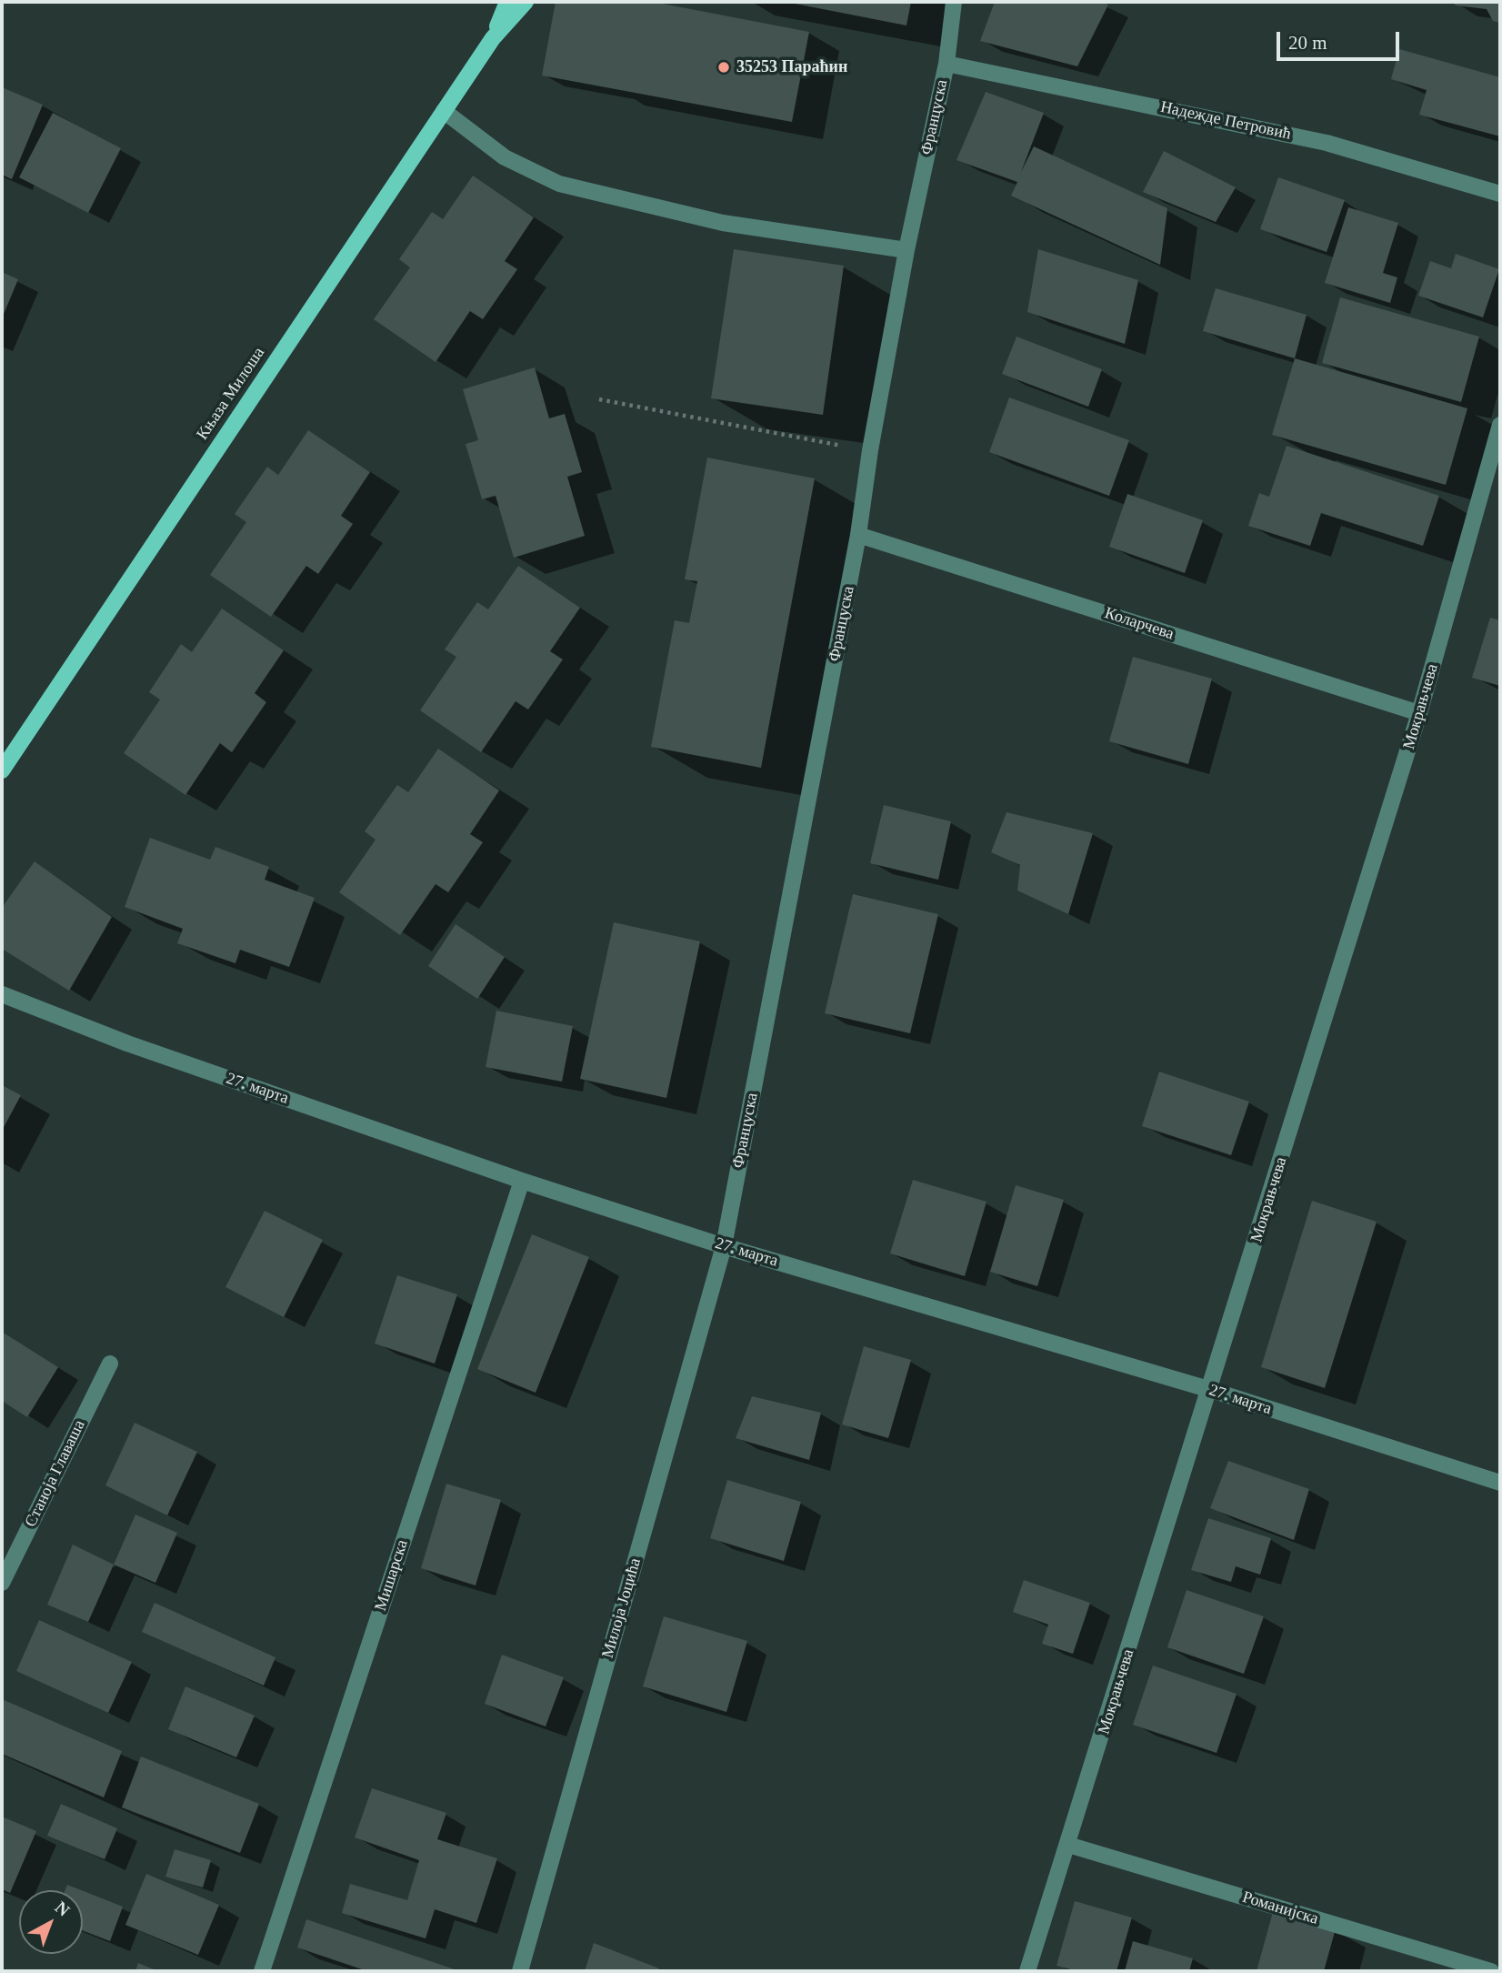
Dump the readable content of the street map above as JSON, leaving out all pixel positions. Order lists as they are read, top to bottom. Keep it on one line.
{"streets":{"main road":["Књаза Милоша"],"street":["Француска","Надежде Петровић","Коларчева","Мокрањчева","27. марта","Станоја Главаша","Мишарска","Милоја Јоцића","Романијска"]},"crossings":[["Француска","Надежде Петровић"],["Француска","Коларчева"],["Француска","27. марта"],["Француска","Милоја Јоцића"],["Коларчева","Мокрањчева"],["Мокрањчева","27. марта"],["Мокрањчева","Романијска"],["27. марта","Мишарска"],["27. марта","Милоја Јоцића"]],"places":["35253 Параћин"],"scale_bar":"20 m","north":"top right"}
